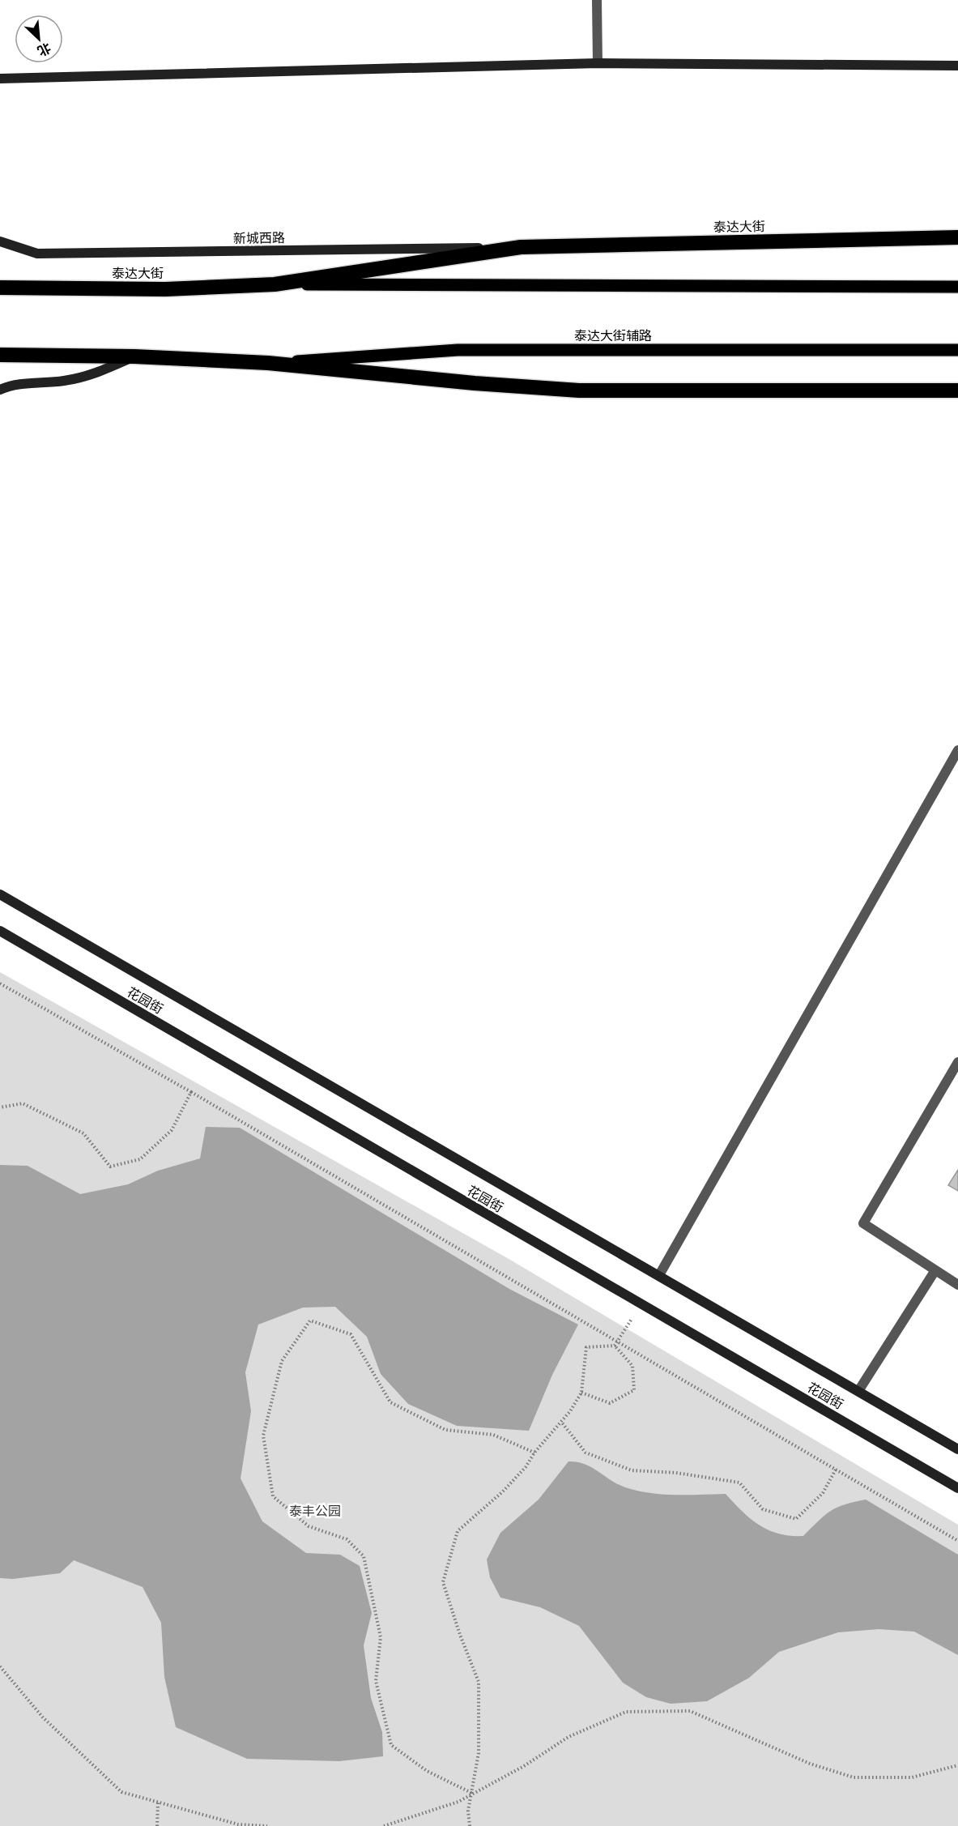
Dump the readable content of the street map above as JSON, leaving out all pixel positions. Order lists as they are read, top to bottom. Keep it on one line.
{"streets":{"highway":["泰达大街"],"main road":["泰达大街辅路"],"street":["新城西路","花园街"]},"crossings":[["泰达大街","新城西路"]],"parks":["泰丰公园"],"north":"bottom right"}
